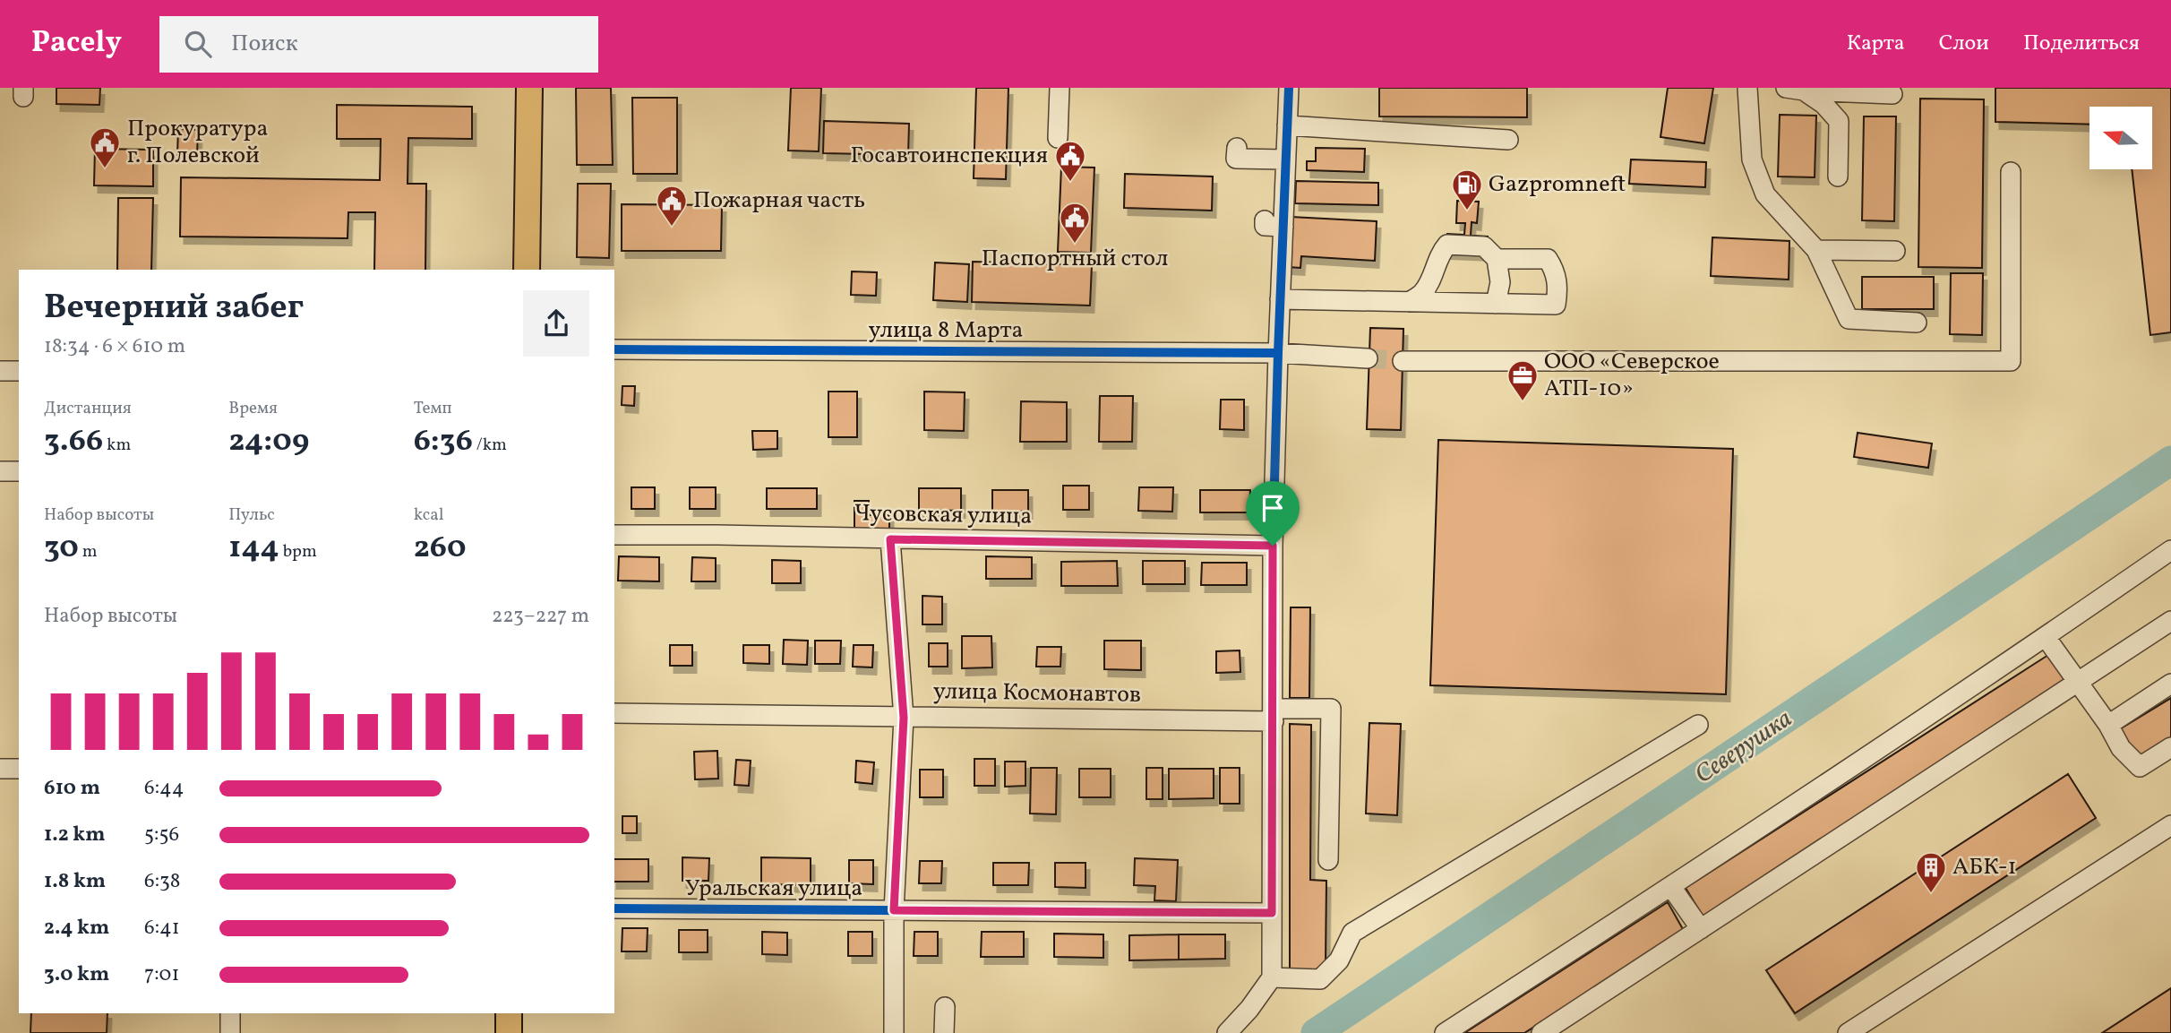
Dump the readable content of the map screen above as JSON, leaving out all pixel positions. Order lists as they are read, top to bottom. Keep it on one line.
{"streets":{"street":["улица 8 Марта","Чусовская улица","улица Космонавтов","Уральская улица"]},"water":["Северушка"],"places":{"public building":["Прокуратура г. Полевской","Госавтоинспекция","Пожарная часть","Паспортный стол"],"fuel station":["Gazpromneft"],"office":["ООО «Северское АТП-10»"],"building":["АБК-1"]},"north":"left","page":{"header":"Pacely","search":"Поиск","nav":["Карта","Слои","Поделиться"],"heading":["Вечерний забег","18:34 · 6 × 610 m"],"stats":[["Дистанция","3.66 km"],["Время","24:09"],["Темп","6:36 /km"],["Набор высоты","30 m"],["Пульс","144 bpm"],["kcal","260"]],"chart":["Набор высоты","223–227 m"],"list":[{"name":"610 m","note":"6:44"},{"name":"1.2 km","note":"5:56"},{"name":"1.8 km","note":"6:38"},{"name":"2.4 km","note":"6:41"},{"name":"3.0 km","note":"7:01"}]}}
